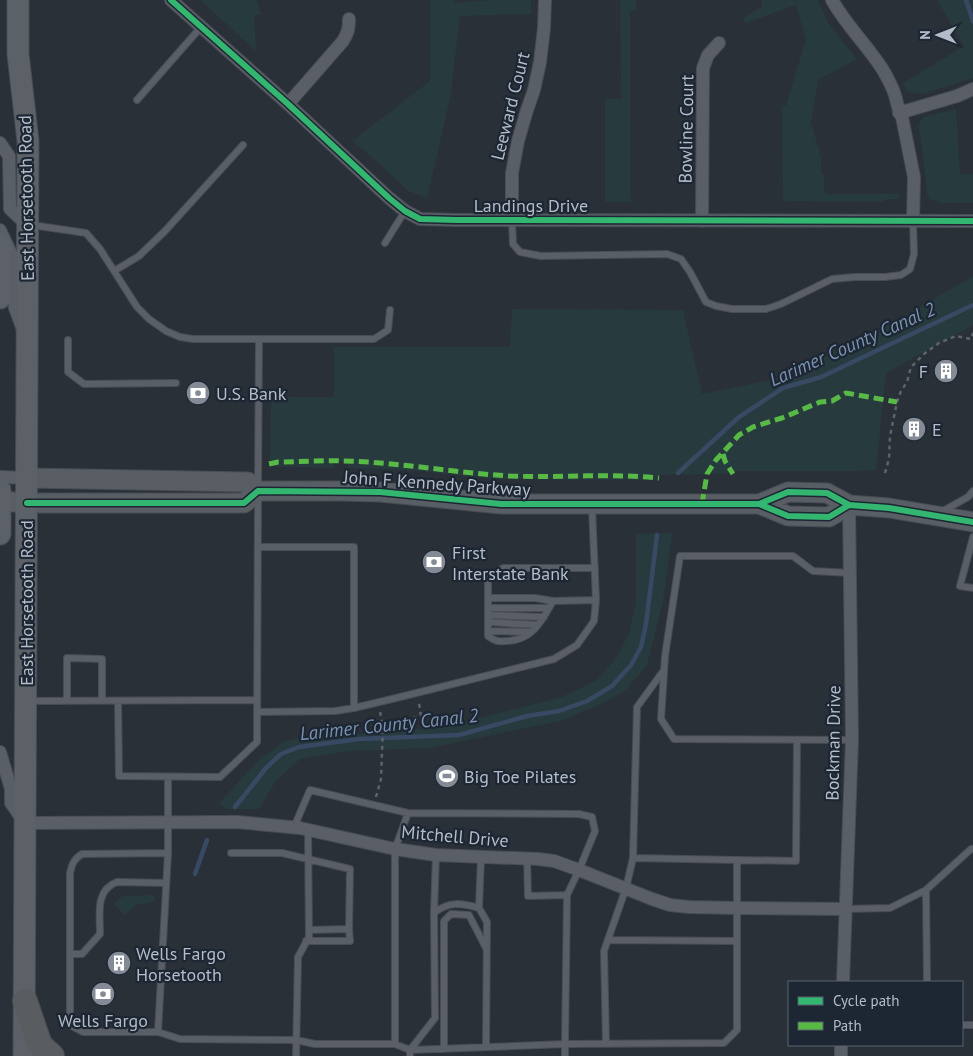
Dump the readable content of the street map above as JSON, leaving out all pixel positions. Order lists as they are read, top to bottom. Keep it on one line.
{"streets":{"main road":["East Horsetooth Road"],"street":["Leeward Court","Bowline Court","Landings Drive","John F Kennedy Parkway","Bockman Drive","Mitchell Drive"]},"crossings":[["Leeward Court","Landings Drive"],["Bowline Court","Landings Drive"],["East Horsetooth Road","John F Kennedy Parkway"],["East Horsetooth Road","Mitchell Drive"],["John F Kennedy Parkway","Bockman Drive"],["Bockman Drive","Mitchell Drive"]],"water":["Larimer County Canal 2"],"places":{"building":["F","E","Wells Fargo Horsetooth"],"bank":["U.S. Bank","First Interstate Bank","Wells Fargo"],"sports":["Big Toe Pilates"]},"legend":["Cycle path","Path"],"north":"left"}
